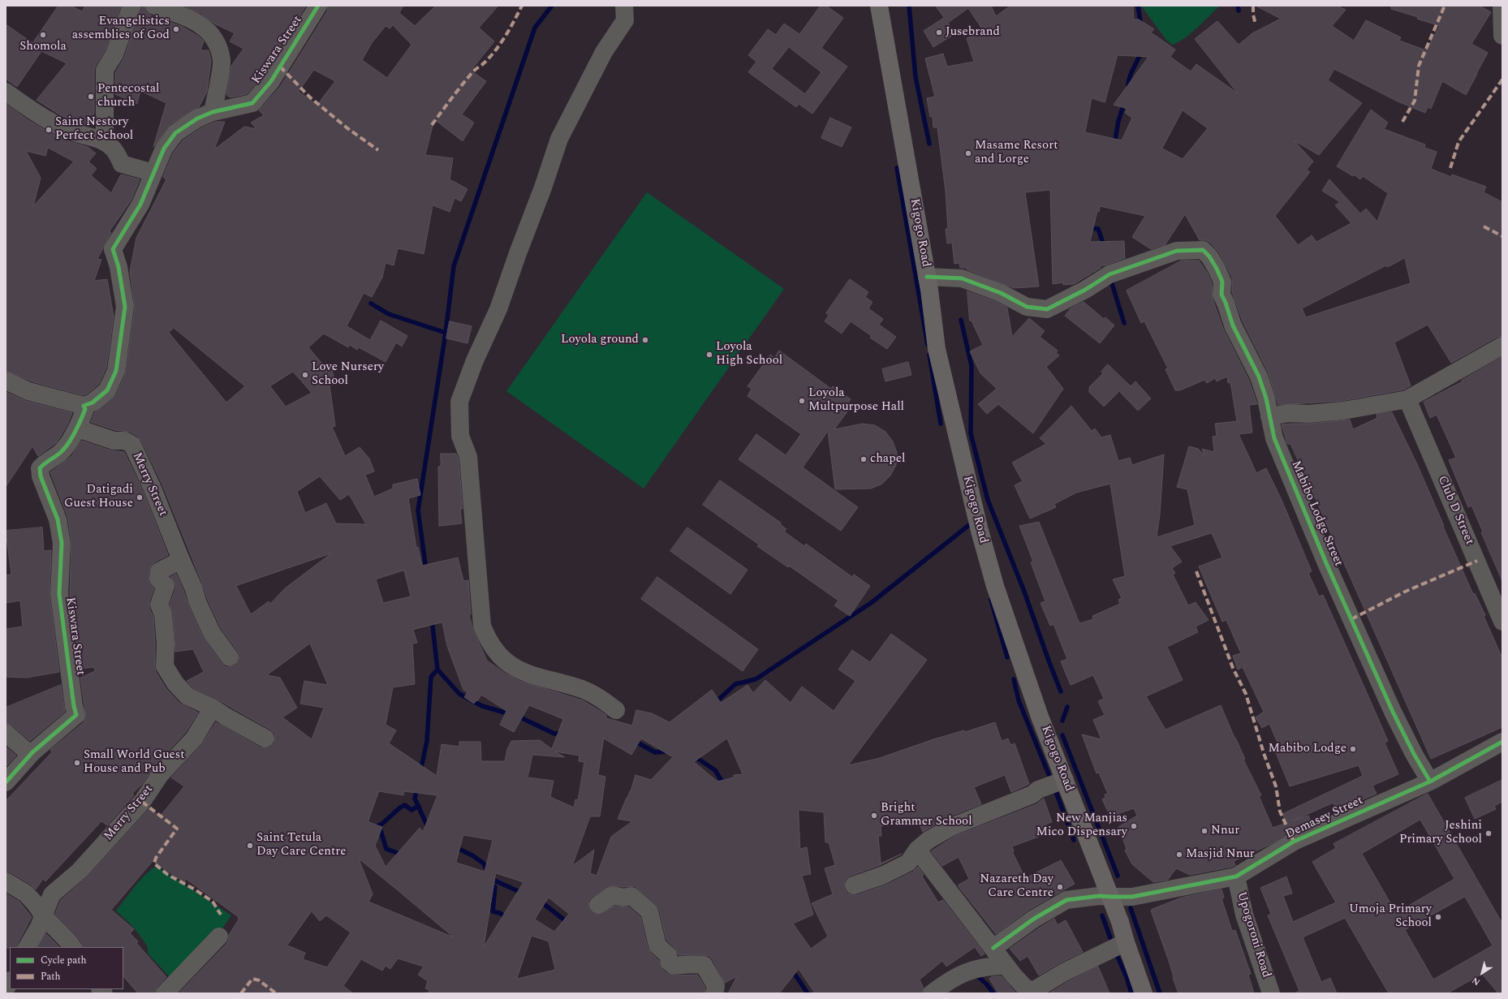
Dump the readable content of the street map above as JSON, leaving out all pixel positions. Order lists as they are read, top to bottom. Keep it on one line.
{"streets":{"main road":["Kigogo Road"],"street":["Kiswara Street","Merry Street","Club D Street","Mabibo Lodge Street","Demasey Street","Upogoroni Road"]},"crossings":[["Kiswara Street","Merry Street"],["Kigogo Road","Mabibo Lodge Street"],["Kigogo Road","Demasey Street"],["Mabibo Lodge Street","Demasey Street"],["Demasey Street","Upogoroni Road"]],"places":["Evangelistics assemblies of God","Jusebrand","Shomola","Pentecostal church","Saint Nestory Perfect School","Masame Resort and Lorge","Loyola ground","Loyola High School","Love Nursery School","Loyola Multpurpose Hall","chapel","Datigadi Guest House","Mabibo Lodge","Small World Guest House and Pub","Bright Grammer School","New Manjias Mico Dispensary","Nnur","Jeshini Primary School","Saint Tetula Day Care Centre","Masjid Nnur","Nazareth Day Care Centre","Umoja Primary School"],"legend":["Cycle path","Path"],"north":"bottom left"}
